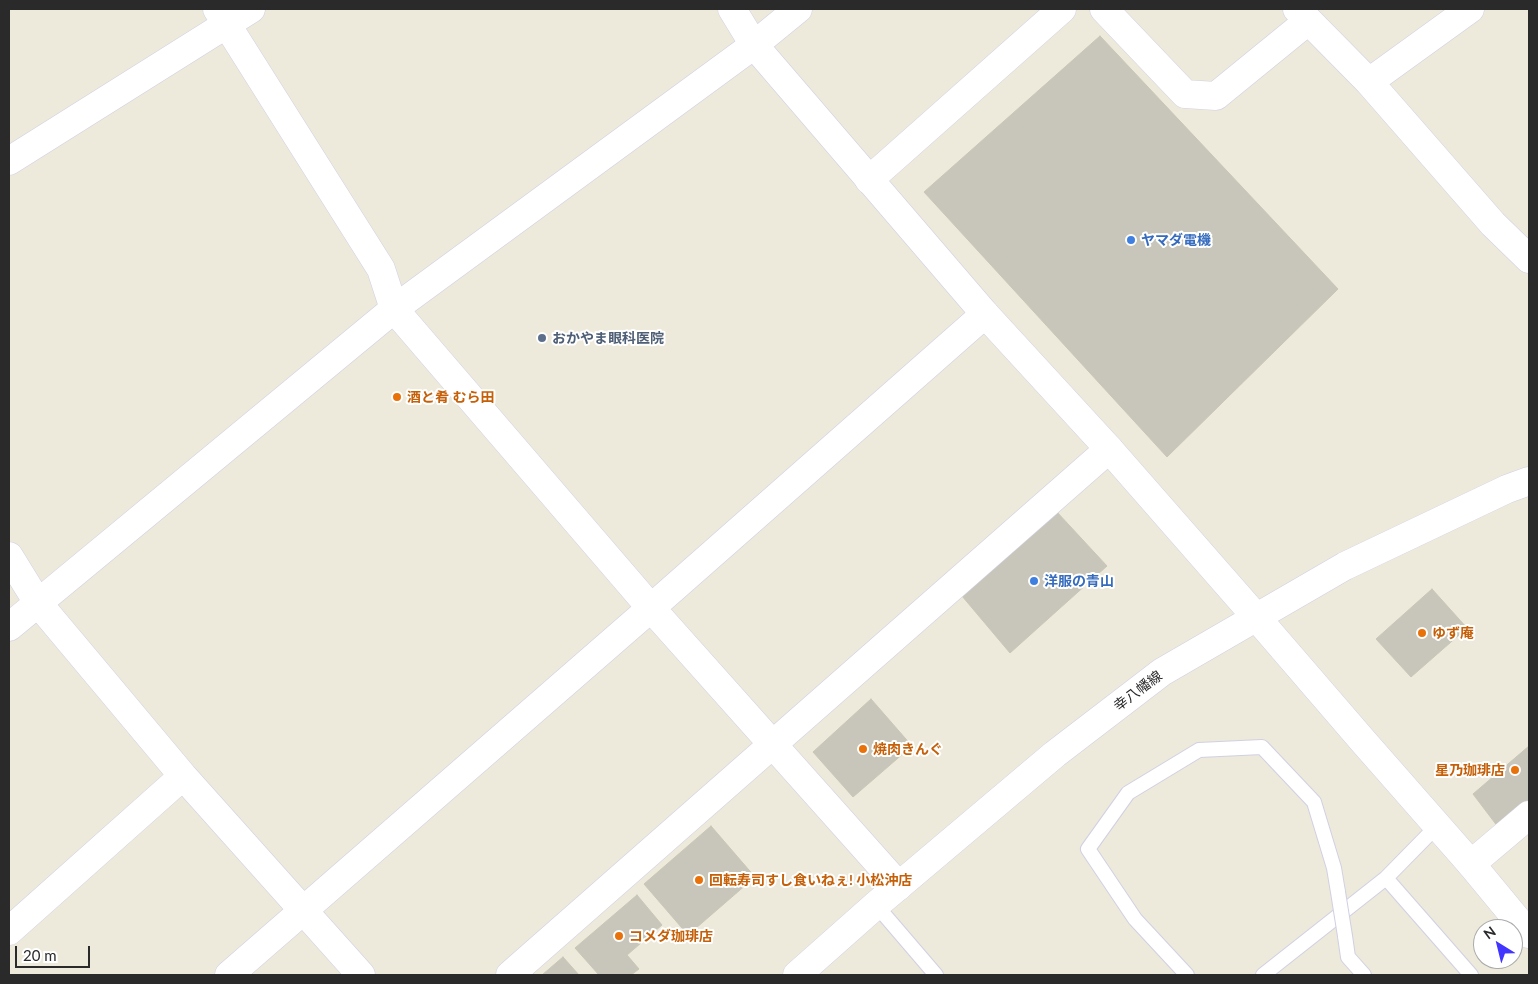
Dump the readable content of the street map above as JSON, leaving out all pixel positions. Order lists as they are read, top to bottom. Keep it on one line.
{"streets":{"street":["幸八幡線"]},"places":["ヤマダ電機","おかやま眼科医院","酒と肴 むら田","洋服の青山","ゆず庵","焼肉きんぐ","星乃珈琲店","回転寿司すし食いねぇ! 小松沖店","コメダ珈琲店"],"scale_bar":"20 m","north":"top left"}
